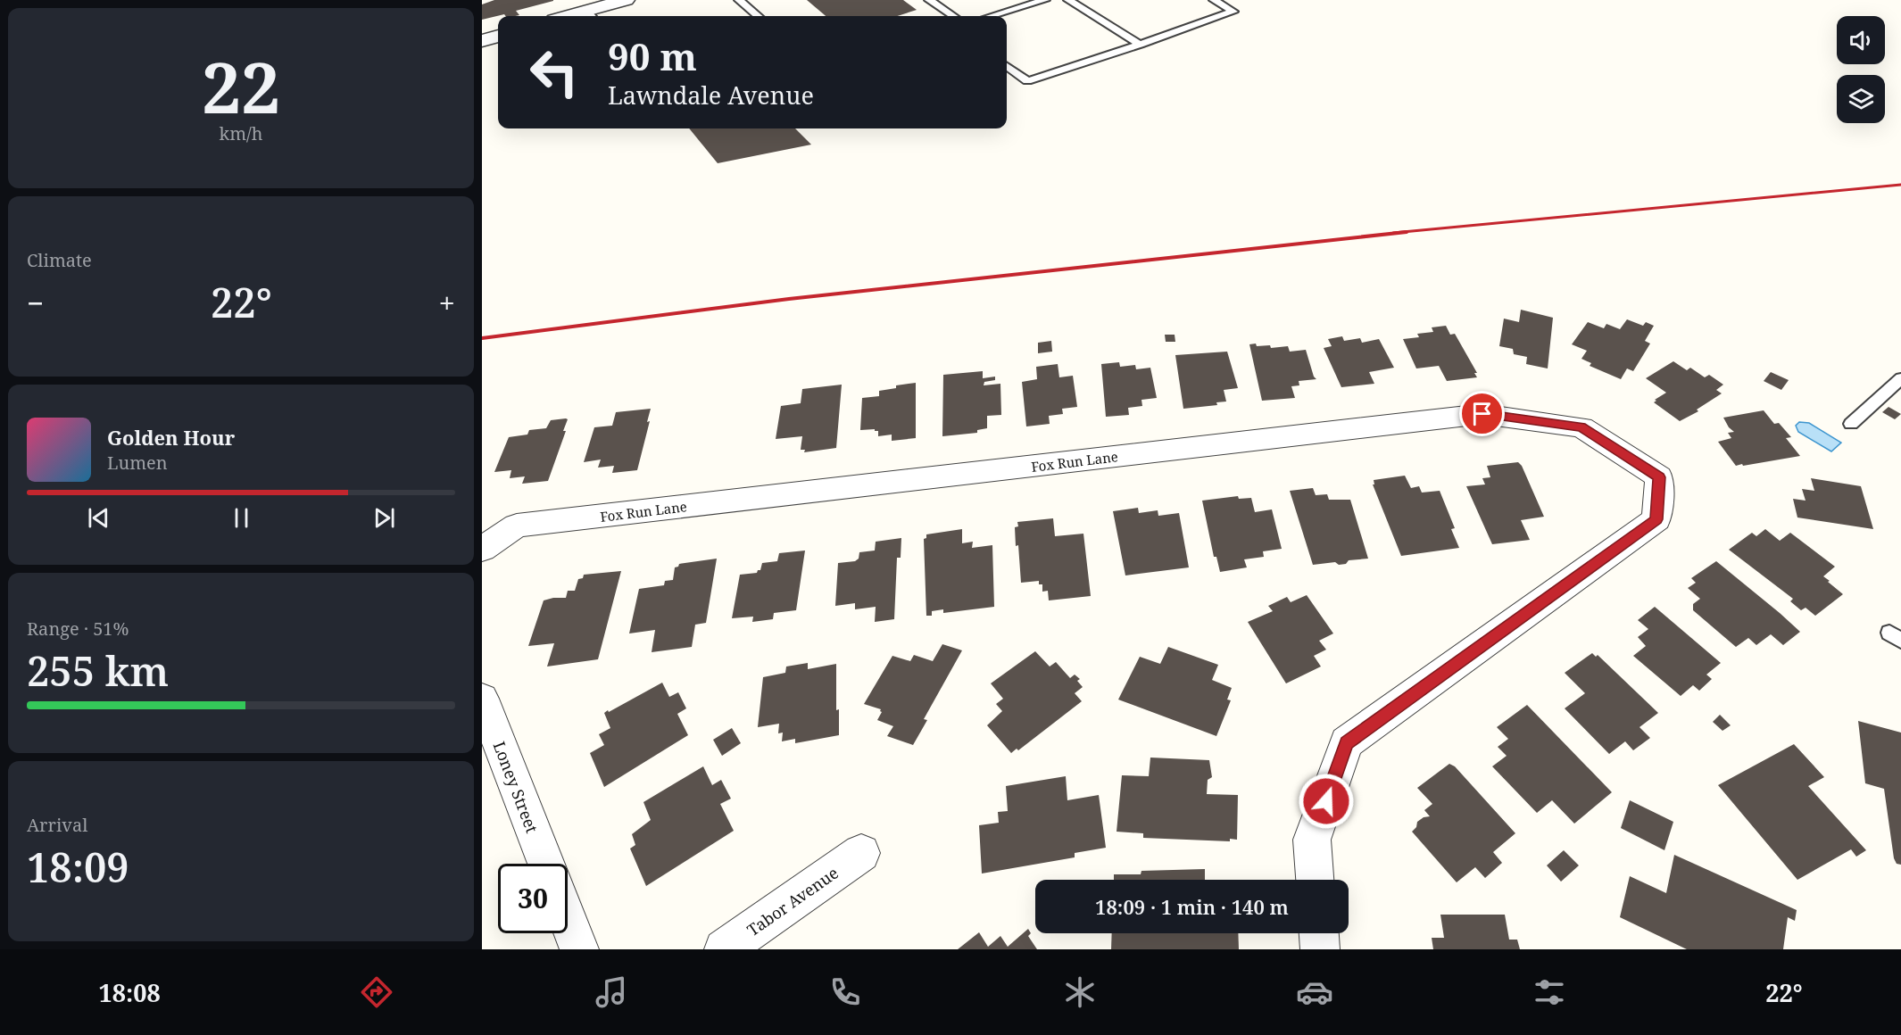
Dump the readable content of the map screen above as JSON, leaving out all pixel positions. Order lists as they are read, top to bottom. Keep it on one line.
{"streets":{"street":["Fox Run Lane","Loney Street","Tabor Avenue"]},"page":{"tile":[["22","km/h"],"Climate",["Range · 51%","255 km"],["Arrival","18:09"]],"turn":["90 m","Lawndale Avenue"],"heat":["−","22°","+"],"song":["Golden Hour","Lumen"],"limit":"30","trip":"18:09 · 1 min · 140 m","tabs":["18:08","22°"]}}
